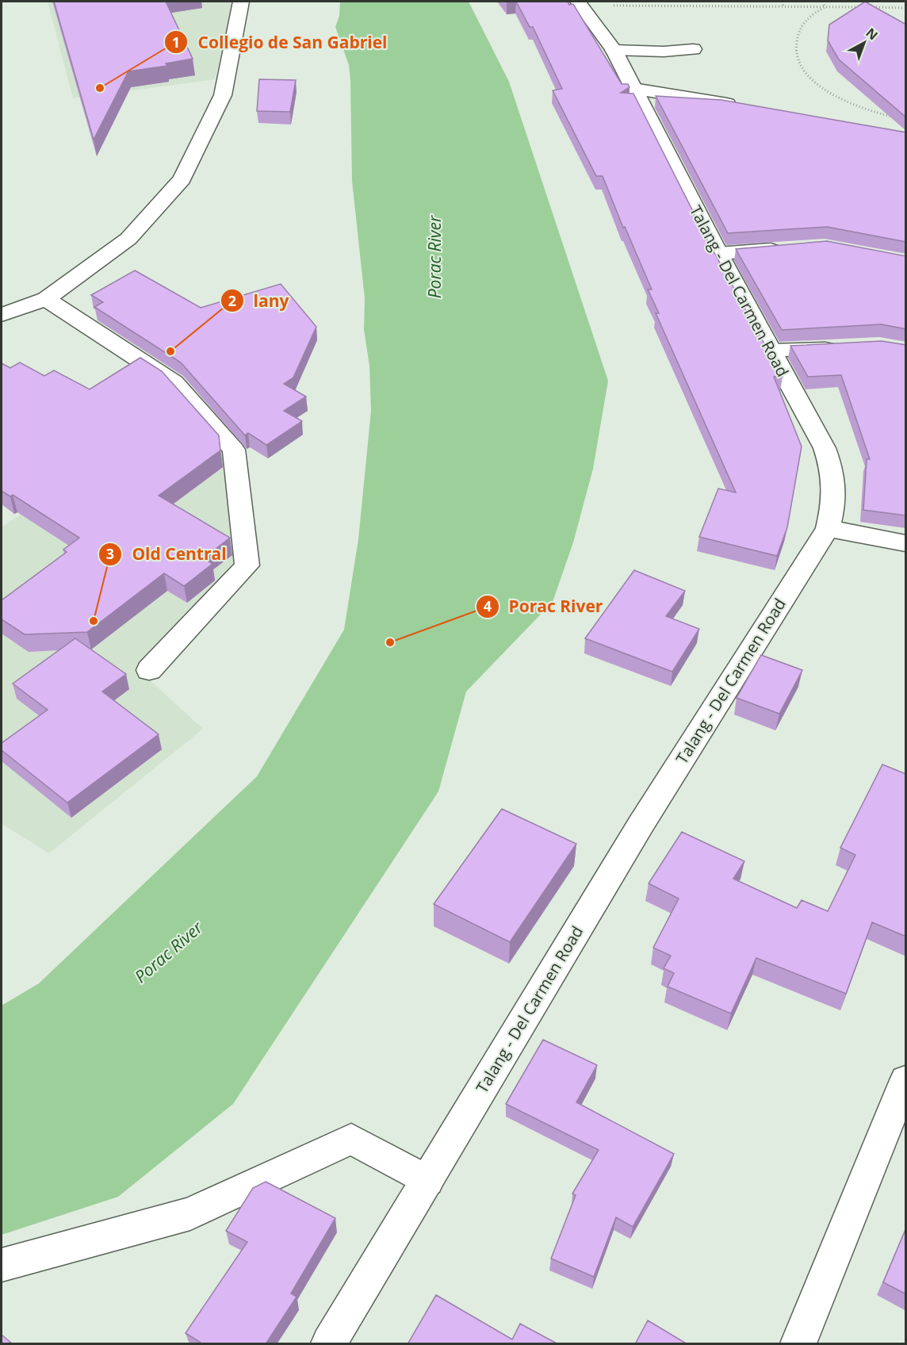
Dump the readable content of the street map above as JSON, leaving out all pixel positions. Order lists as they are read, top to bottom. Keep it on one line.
{"streets":{"street":["Talang - Del Carmen Road"]},"water":["Porac River"],"places":["Collegio de San Gabriel","lany","Old Central","Porac River"],"north":"top right"}
